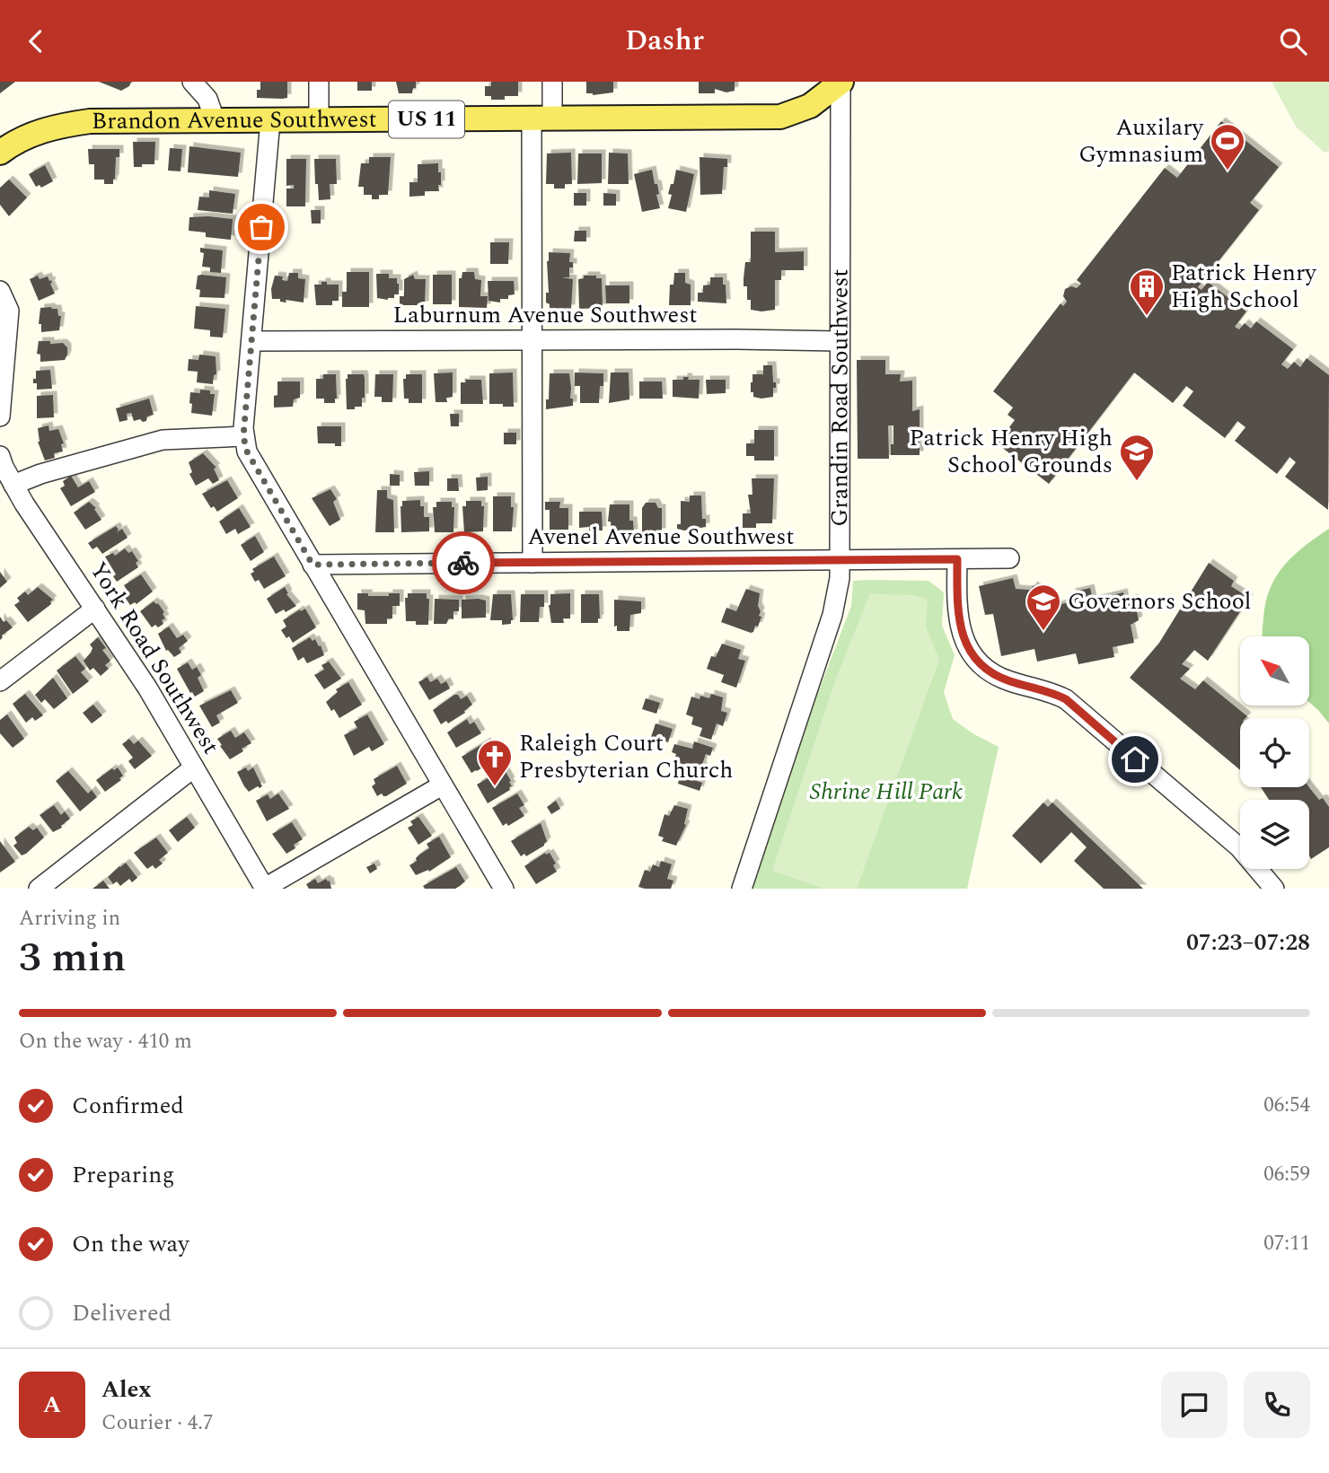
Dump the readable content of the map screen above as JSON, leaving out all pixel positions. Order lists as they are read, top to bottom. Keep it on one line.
{"streets":{"main road":["US 11","Brandon Avenue Southwest"],"street":["Laburnum Avenue Southwest","Grandin Road Southwest","Avenel Avenue Southwest","York Road Southwest"]},"crossings":[["Brandon Avenue Southwest","Grandin Road Southwest"],["Laburnum Avenue Southwest","Grandin Road Southwest"],["Grandin Road Southwest","Avenel Avenue Southwest"]],"parks":["Shrine Hill Park"],"places":{"sports":["Auxilary Gymnasium"],"building":["Patrick Henry High School"],"school or university":["Patrick Henry High School Grounds","Governors School"],"church":["Raleigh Court Presbyterian Church"]},"north":"top left","page":{"header":"Dashr","heading":["3 min","Arriving in","07:23–07:28"],"panel":["Alex","Courier · 4.7"],"bar":"On the way · 410 m","list":[["Confirmed","06:54"],["Preparing","06:59"],["On the way","07:11"],"Delivered"],"round":"A"}}
